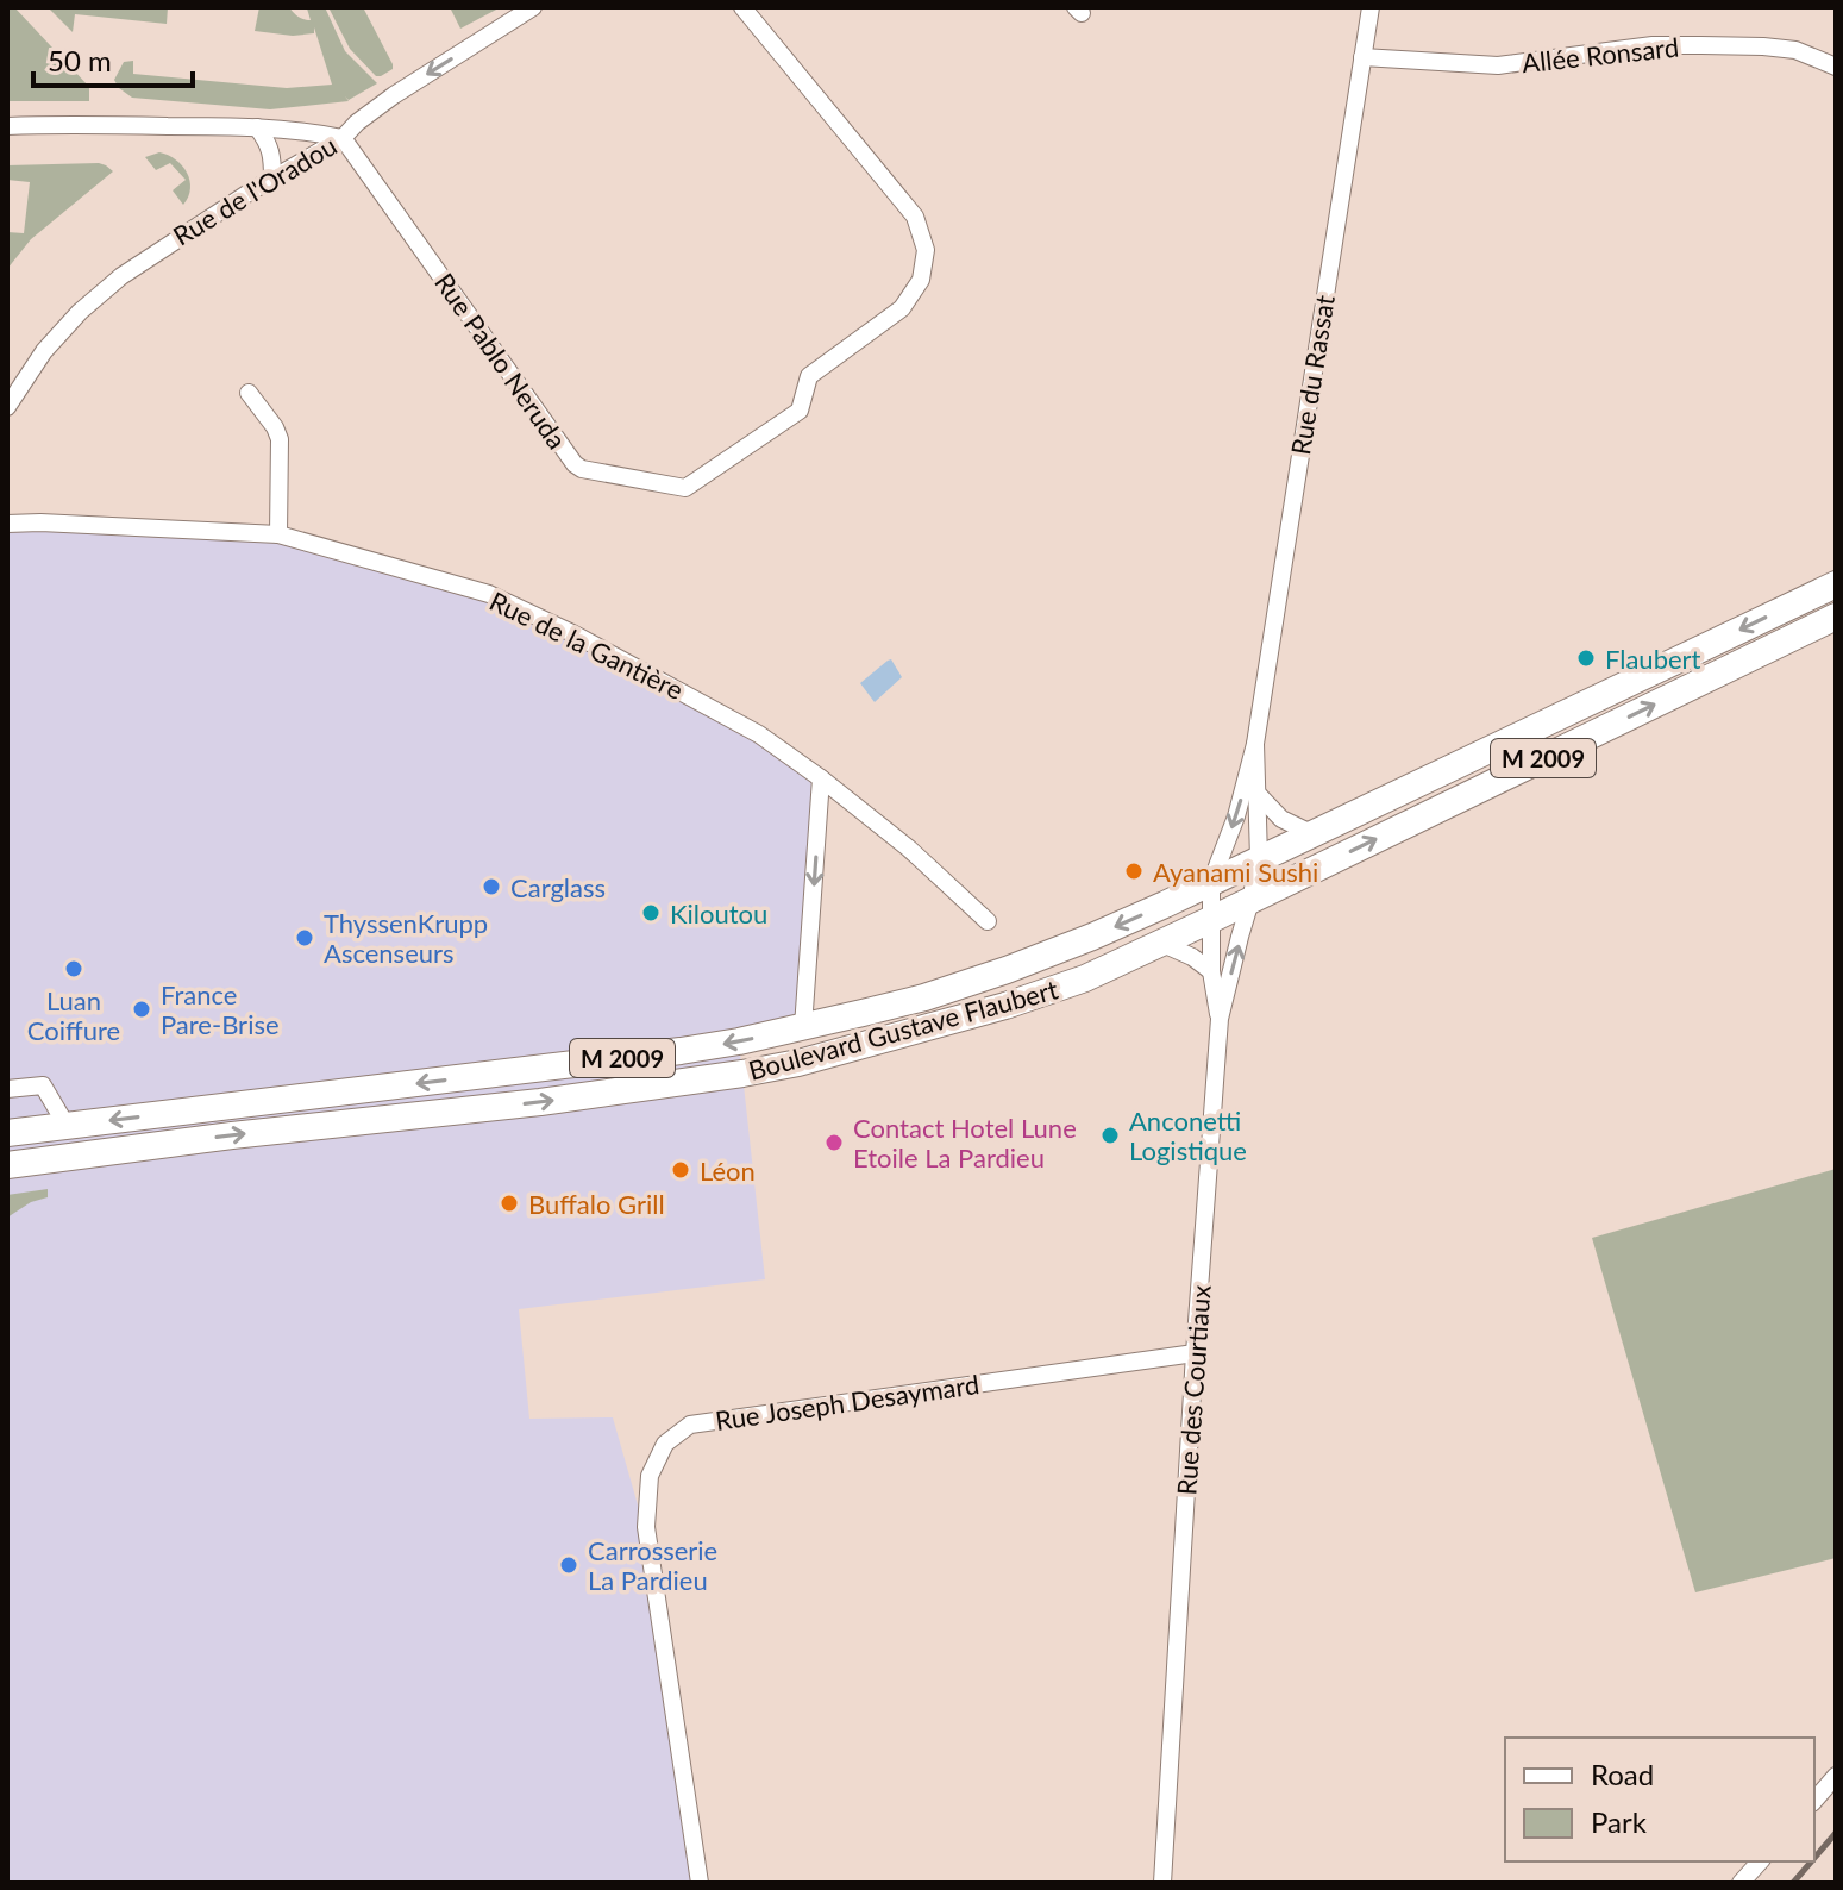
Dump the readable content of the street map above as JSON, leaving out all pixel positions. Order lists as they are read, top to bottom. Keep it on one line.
{"streets":{"main road":["M 2009","Boulevard Gustave Flaubert"],"street":["Allée Ronsard","Rue de l'Oradou","Rue Pablo Neruda","Rue du Rassat","Rue de la Gantière","Rue des Courtiaux","Rue Joseph Desaymard"]},"crossings":[["Allée Ronsard","Rue du Rassat"],["Rue de l'Oradou","Rue Pablo Neruda"],["Rue du Rassat","Boulevard Gustave Flaubert"],["Rue du Rassat","Rue des Courtiaux"],["Boulevard Gustave Flaubert","Rue des Courtiaux"],["Rue des Courtiaux","Rue Joseph Desaymard"]],"places":["Flaubert","Ayanami Sushi","Carglass","Kiloutou","ThyssenKrupp Ascenseurs","Luan Coiffure","France Pare-Brise","Anconetti Logistique","Contact Hotel Lune Etoile La Pardieu","Léon","Buffalo Grill","Carrosserie La Pardieu"],"legend":["Road","Park"],"scale_bar":"50 m"}
